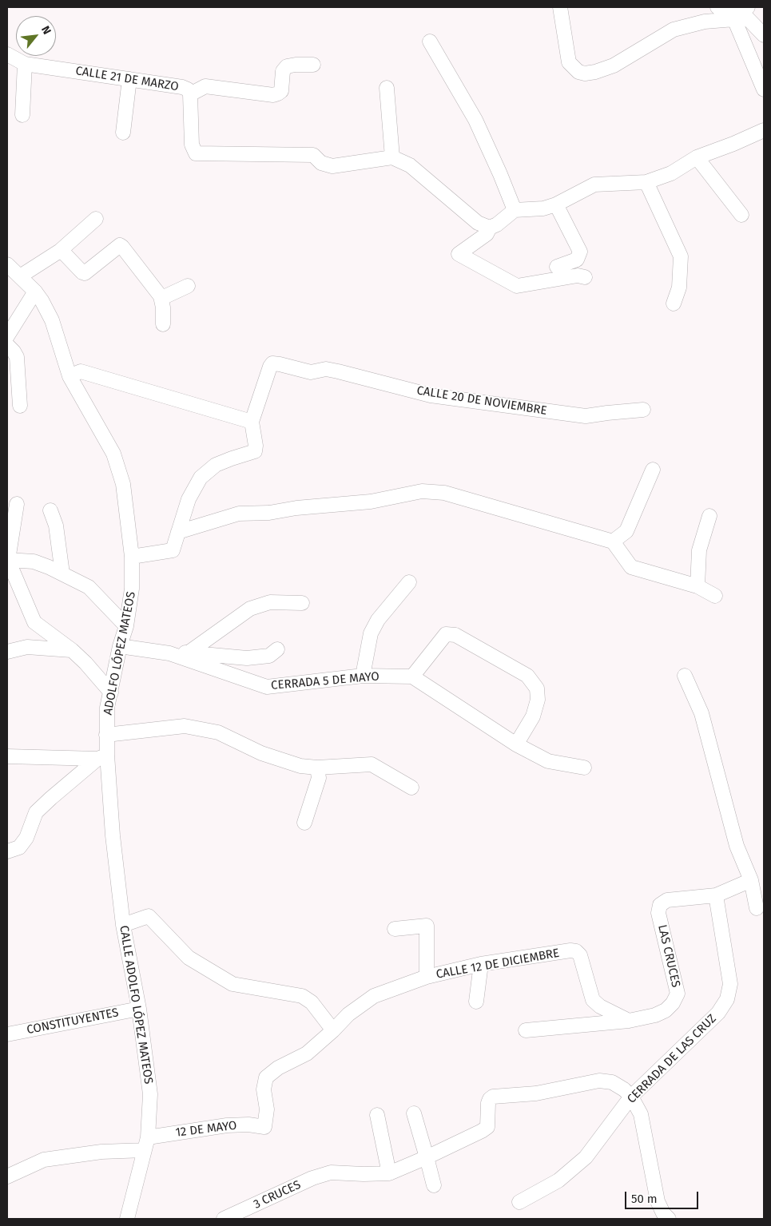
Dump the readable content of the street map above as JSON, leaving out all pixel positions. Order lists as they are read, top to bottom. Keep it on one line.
{"streets":{"street":["CALLE 21 DE MARZO","CALLE 20 DE NOVIEMBRE","ADOLFO LÓPEZ MATEOS","CERRADA 5 DE MAYO","LAS CRUCES","CALLE 12 DE DICIEMBRE","CALLE ADOLFO LÓPEZ MATEOS","CONSTITUYENTES","CERRADA DE LAS CRUZ","12 DE MAYO","3 CRUCES"]},"crossings":[["CALLE 20 DE NOVIEMBRE","ADOLFO LÓPEZ MATEOS"],["ADOLFO LÓPEZ MATEOS","CERRADA 5 DE MAYO"],["ADOLFO LÓPEZ MATEOS","CALLE ADOLFO LÓPEZ MATEOS"],["LAS CRUCES","CALLE 12 DE DICIEMBRE"],["LAS CRUCES","CERRADA DE LAS CRUZ"],["CALLE 12 DE DICIEMBRE","12 DE MAYO"],["CALLE ADOLFO LÓPEZ MATEOS","CONSTITUYENTES"],["CALLE ADOLFO LÓPEZ MATEOS","12 DE MAYO"]],"scale_bar":"50 m","north":"top right"}
